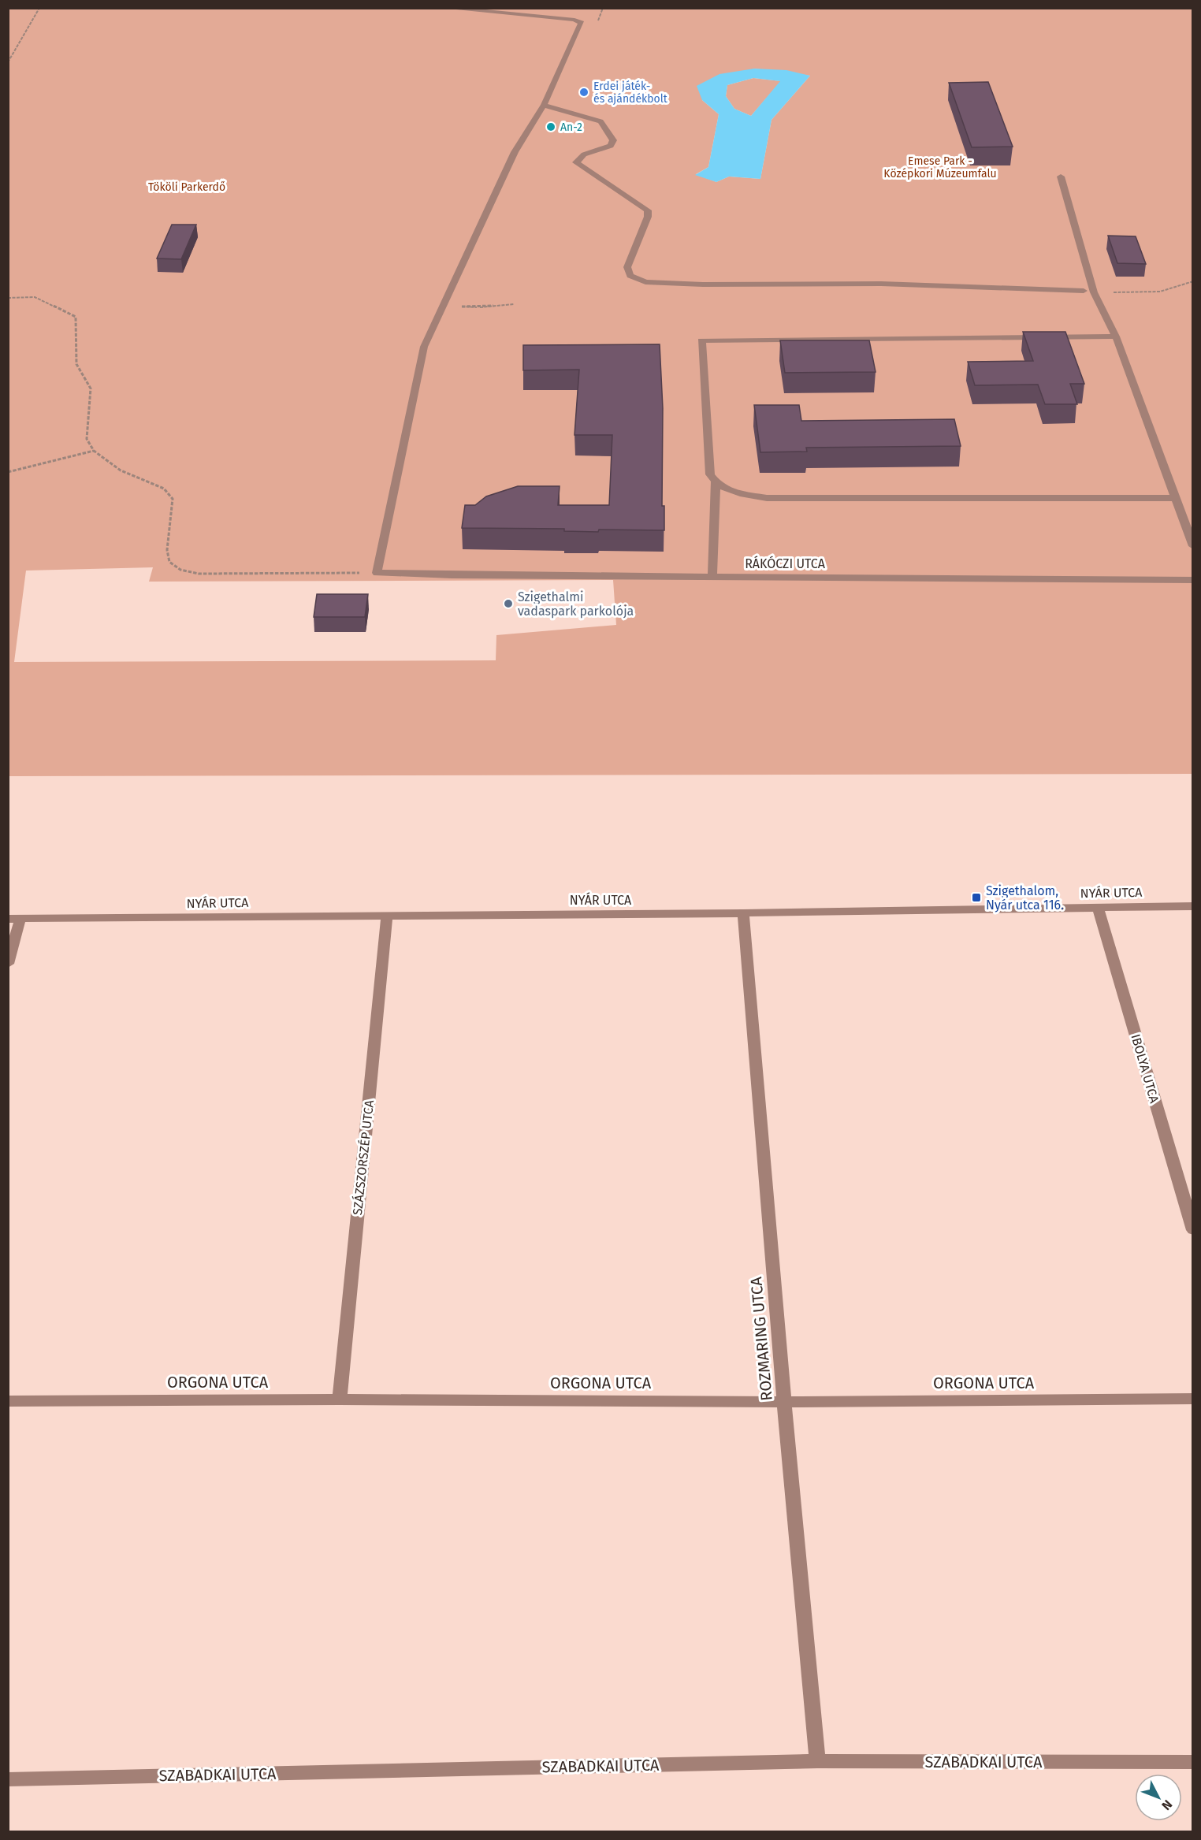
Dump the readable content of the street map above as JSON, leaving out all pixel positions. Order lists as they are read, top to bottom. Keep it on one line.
{"streets":{"street":["RÁKÓCZI UTCA","NYÁR UTCA","IBOLYA UTCA","SZÁZSZORSZÉP UTCA","ROZMARING UTCA","ORGONA UTCA","SZABADKAI UTCA"]},"crossings":[["NYÁR UTCA","IBOLYA UTCA"],["NYÁR UTCA","SZÁZSZORSZÉP UTCA"],["NYÁR UTCA","ROZMARING UTCA"],["SZÁZSZORSZÉP UTCA","ORGONA UTCA"],["ROZMARING UTCA","ORGONA UTCA"],["ROZMARING UTCA","SZABADKAI UTCA"]],"parks":["Emese Park - Középkori Múzeumfalu","Tököli Parkerdő"],"places":{"other":["Erdei játék- és ajándékbolt","An-2","Szigethalmi vadaspark parkolója"],"transit":["Szigethalom, Nyár utca 116."]},"north":"bottom right"}
